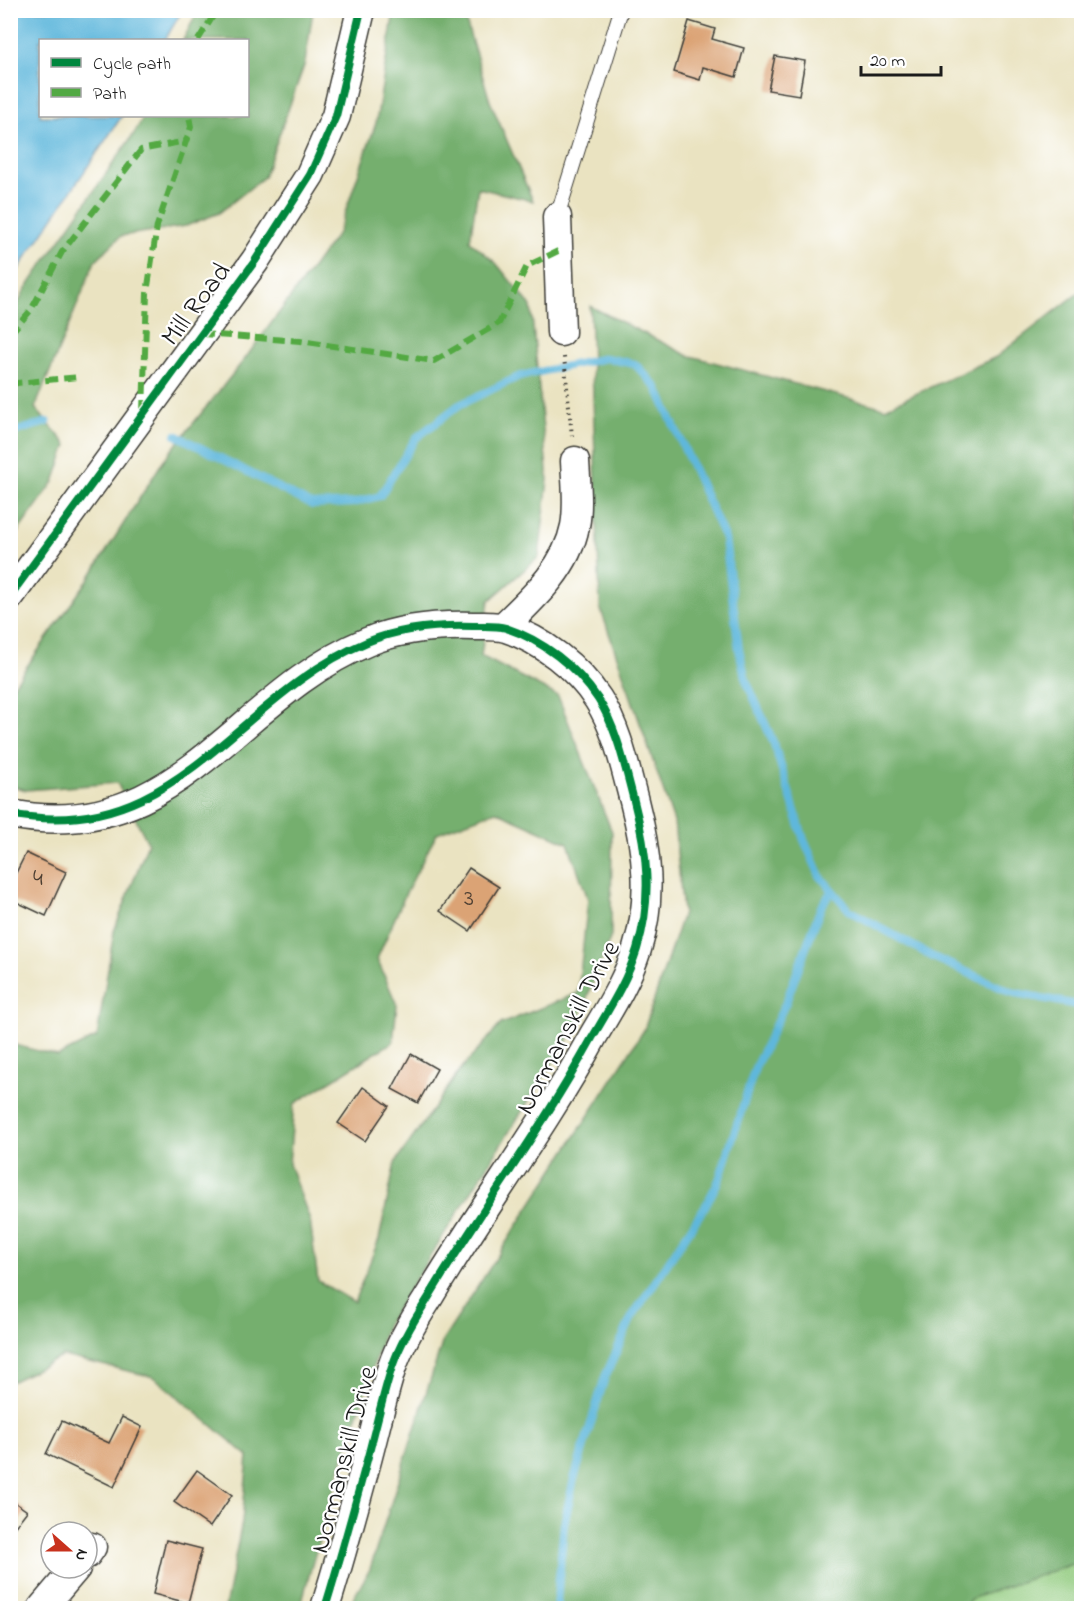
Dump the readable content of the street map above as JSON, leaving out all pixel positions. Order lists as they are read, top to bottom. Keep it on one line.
{"streets":{"street":["Mill Road","Normanskill Drive"]},"house_numbers":["4","3"],"legend":["Cycle path","Path"],"scale_bar":"20 m","north":"right"}
